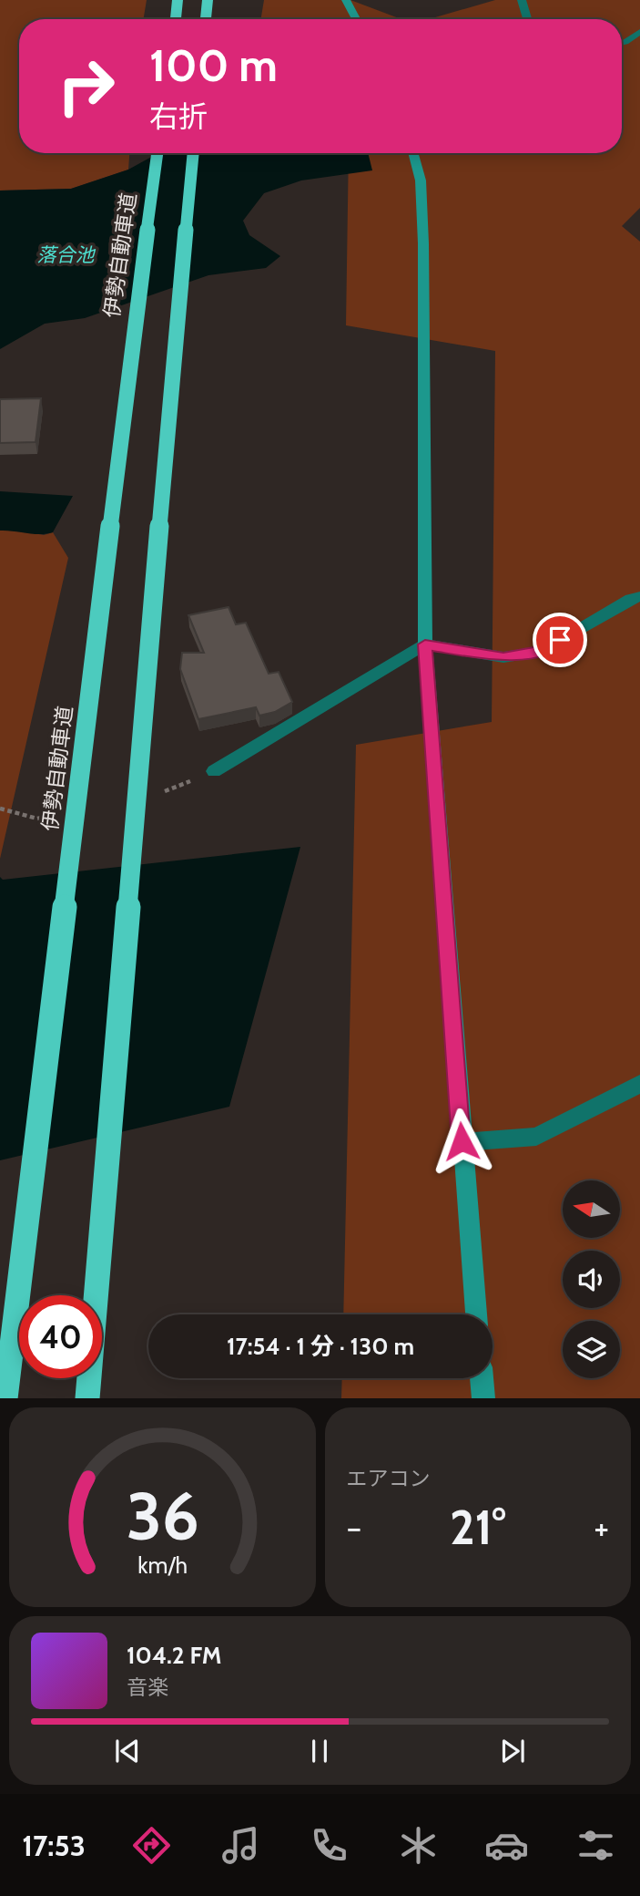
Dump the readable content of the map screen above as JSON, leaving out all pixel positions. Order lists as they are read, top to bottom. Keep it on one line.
{"streets":{"highway":["伊勢自動車道"]},"water":["落合池"],"north":"left","page":{"turn":["100 m","右折"],"limit":"40","trip":"17:54 · 1 分 · 130 m","tile":"エアコン","heat":["−","21°","+"],"song":["104.2 FM","音楽"],"tabs":"17:53","gauge":["36","km/h"]}}
